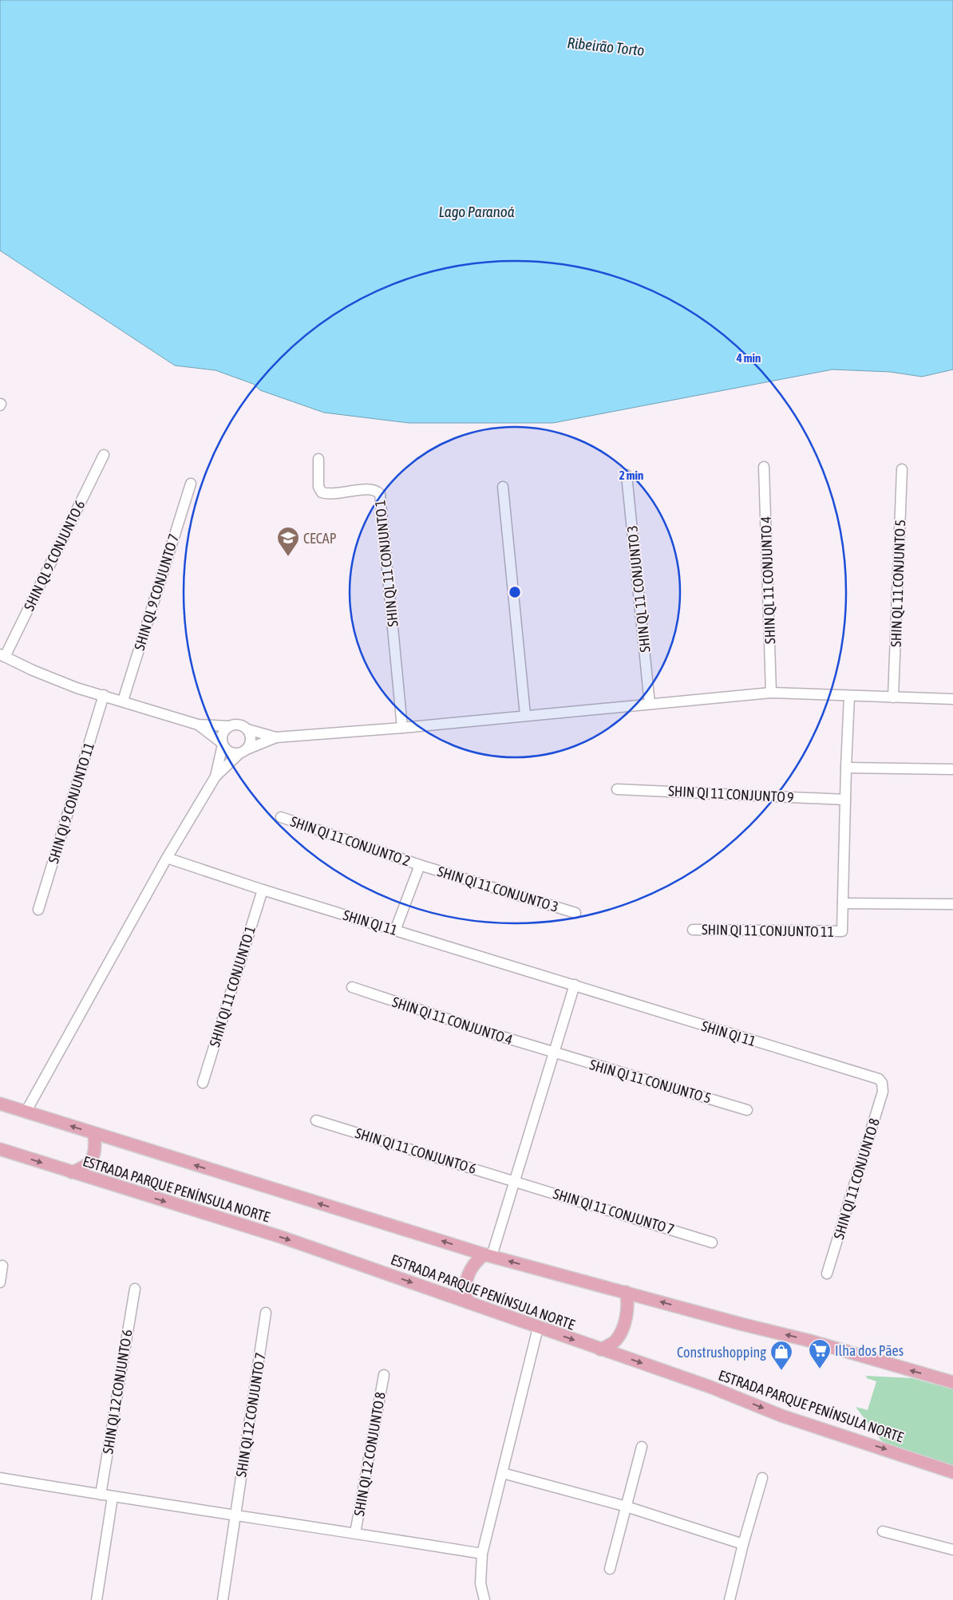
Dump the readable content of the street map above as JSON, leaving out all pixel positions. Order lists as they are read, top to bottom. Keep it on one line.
{"streets":{"main road":["ESTRADA PARQUE PENÍNSULA NORTE"],"street":["SHIN QL 9 CONJUNTO 6","SHIN QL 11 CONJUNTO 1","SHIN QL 11 CONJUNTO 4","SHIN QL 11 CONJUNTO 5","SHIN QL 11 CONJUNTO 3","SHIN QL 9 CONJUNTO 7","SHIN QI 11 CONJUNTO 9","SHIN QI 9 CONJUNTO 11","SHIN QI 11 CONJUNTO 2","SHIN QI 11 CONJUNTO 3","SHIN QI 11","SHIN QI 11 CONJUNTO 11","SHIN QI 11 CONJUNTO 1","SHIN QI 11 CONJUNTO 4","SHIN QI 11 CONJUNTO 5","SHIN QI 11 CONJUNTO 6","SHIN QI 11 CONJUNTO 8","SHIN QI 11 CONJUNTO 7","SHIN QI 12 CONJUNTO 6","SHIN QI 12 CONJUNTO 7","SHIN QI 12 CONJUNTO 8"]},"crossings":[["SHIN QI 11 CONJUNTO 2","SHIN QI 11 CONJUNTO 3"],["SHIN QI 11","SHIN QI 11 CONJUNTO 1"],["SHIN QI 11","SHIN QI 11 CONJUNTO 8"],["SHIN QI 11 CONJUNTO 4","SHIN QI 11 CONJUNTO 5"],["SHIN QI 11 CONJUNTO 6","SHIN QI 11 CONJUNTO 7"]],"water":["Ribeirão Torto","Lago Paranoá"],"places":{"school or university":["CECAP"],"supermarket":["Ilha dos Pães"],"shop":["Construshopping"]},"rings":["4 min","2 min"]}
